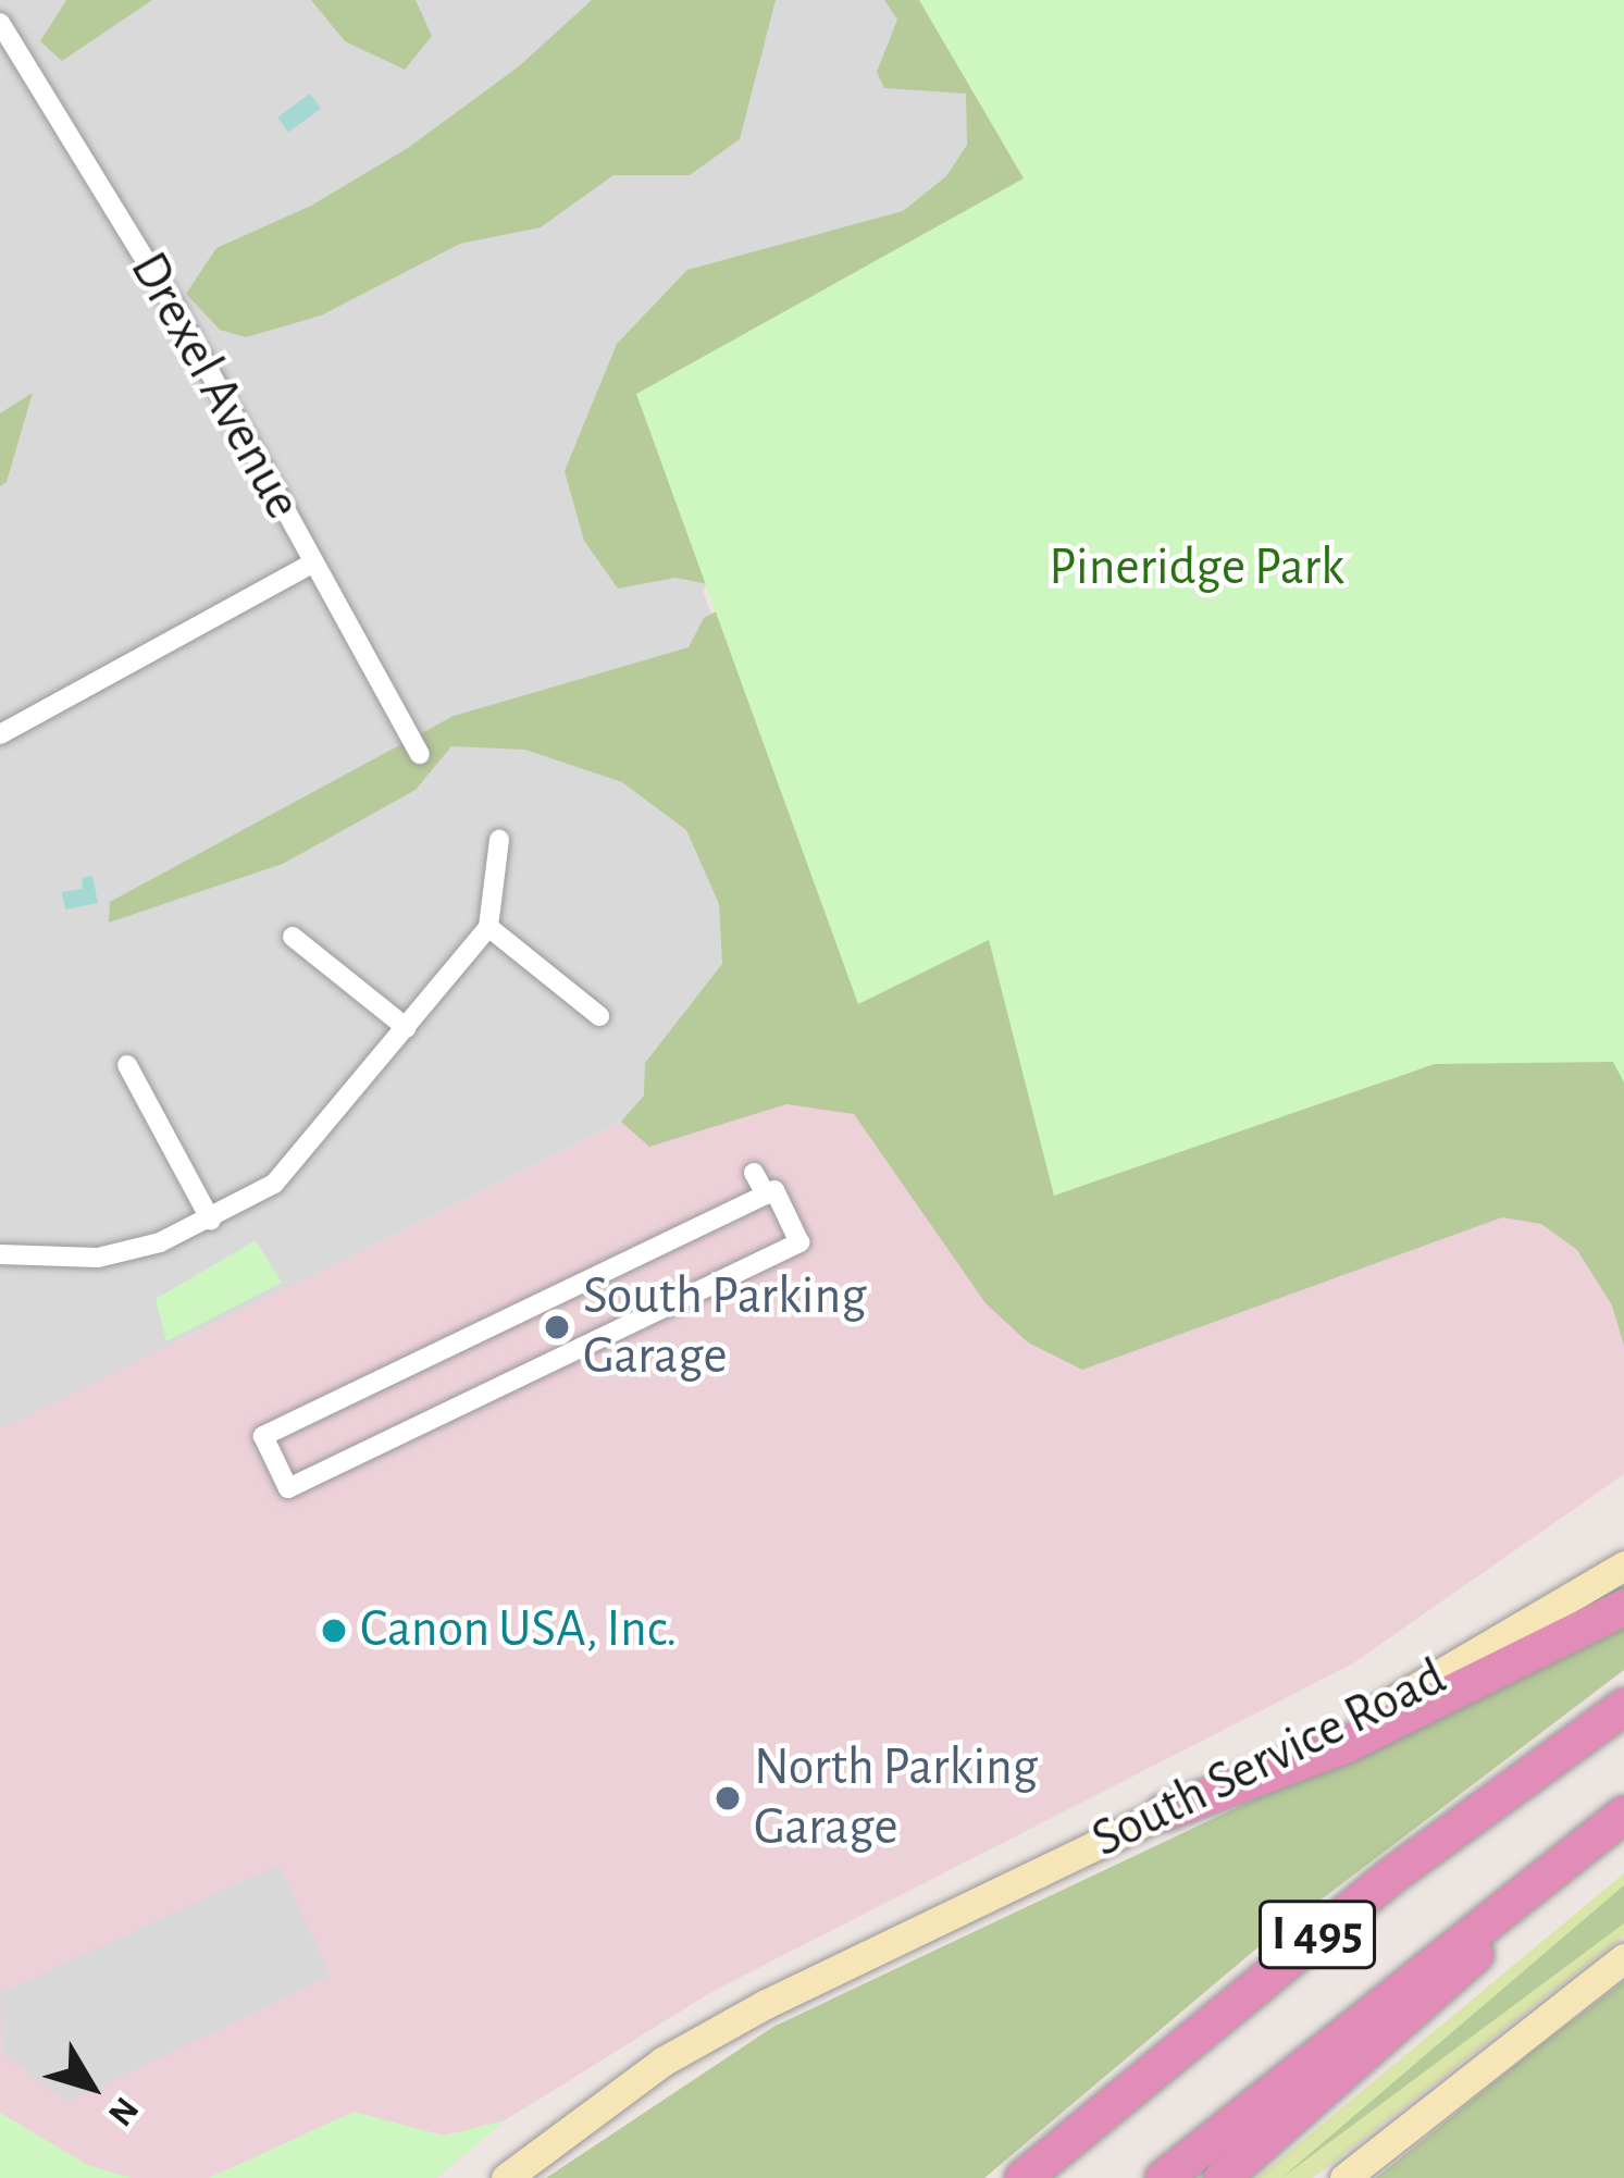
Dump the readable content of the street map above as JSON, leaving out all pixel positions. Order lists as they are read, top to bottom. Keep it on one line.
{"streets":{"highway":["I 495"],"main road":["South Service Road"],"street":["Drexel Avenue"]},"parks":["Pineridge Park"],"places":["South Parking Garage","Canon USA, Inc.","North Parking Garage"],"north":"bottom right"}
